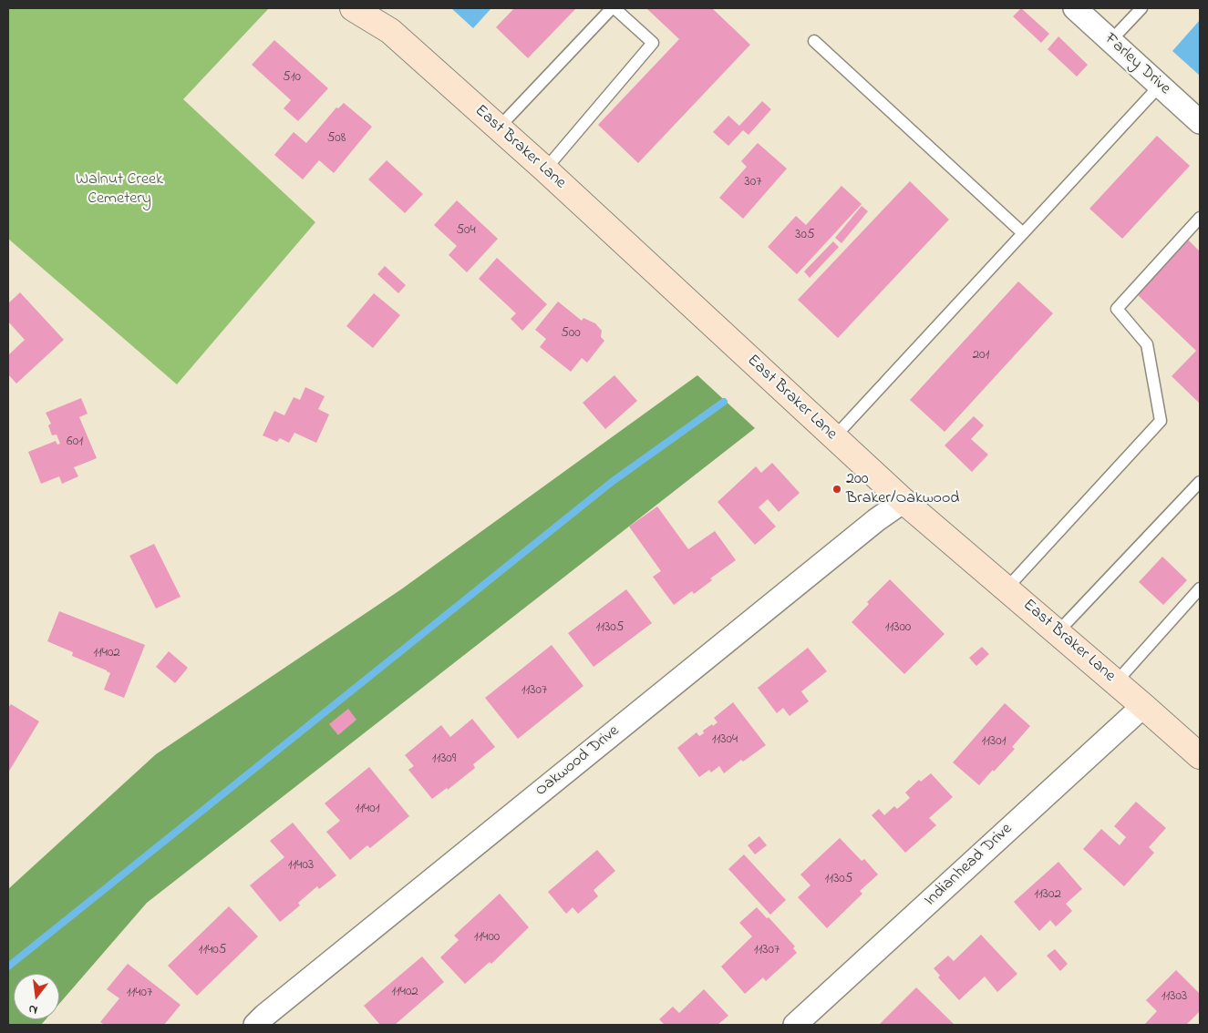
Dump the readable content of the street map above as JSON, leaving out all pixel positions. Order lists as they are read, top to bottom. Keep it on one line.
{"streets":{"main road":["East Braker Lane"],"street":["Farley Drive","Oakwood Drive","Indianhead Drive"]},"crossings":[["East Braker Lane","Oakwood Drive"],["East Braker Lane","Indianhead Drive"]],"parks":["Walnut Creek Cemetery"],"places":["200 Braker/Oakwood"],"house_numbers":["510","508","307","504","305","500","201","601","11305","11300","11402","11307","11304","11301","11309","11401","11403","11305","11302","11400","11405","11307","11402","11407","11303"],"north":"bottom"}
